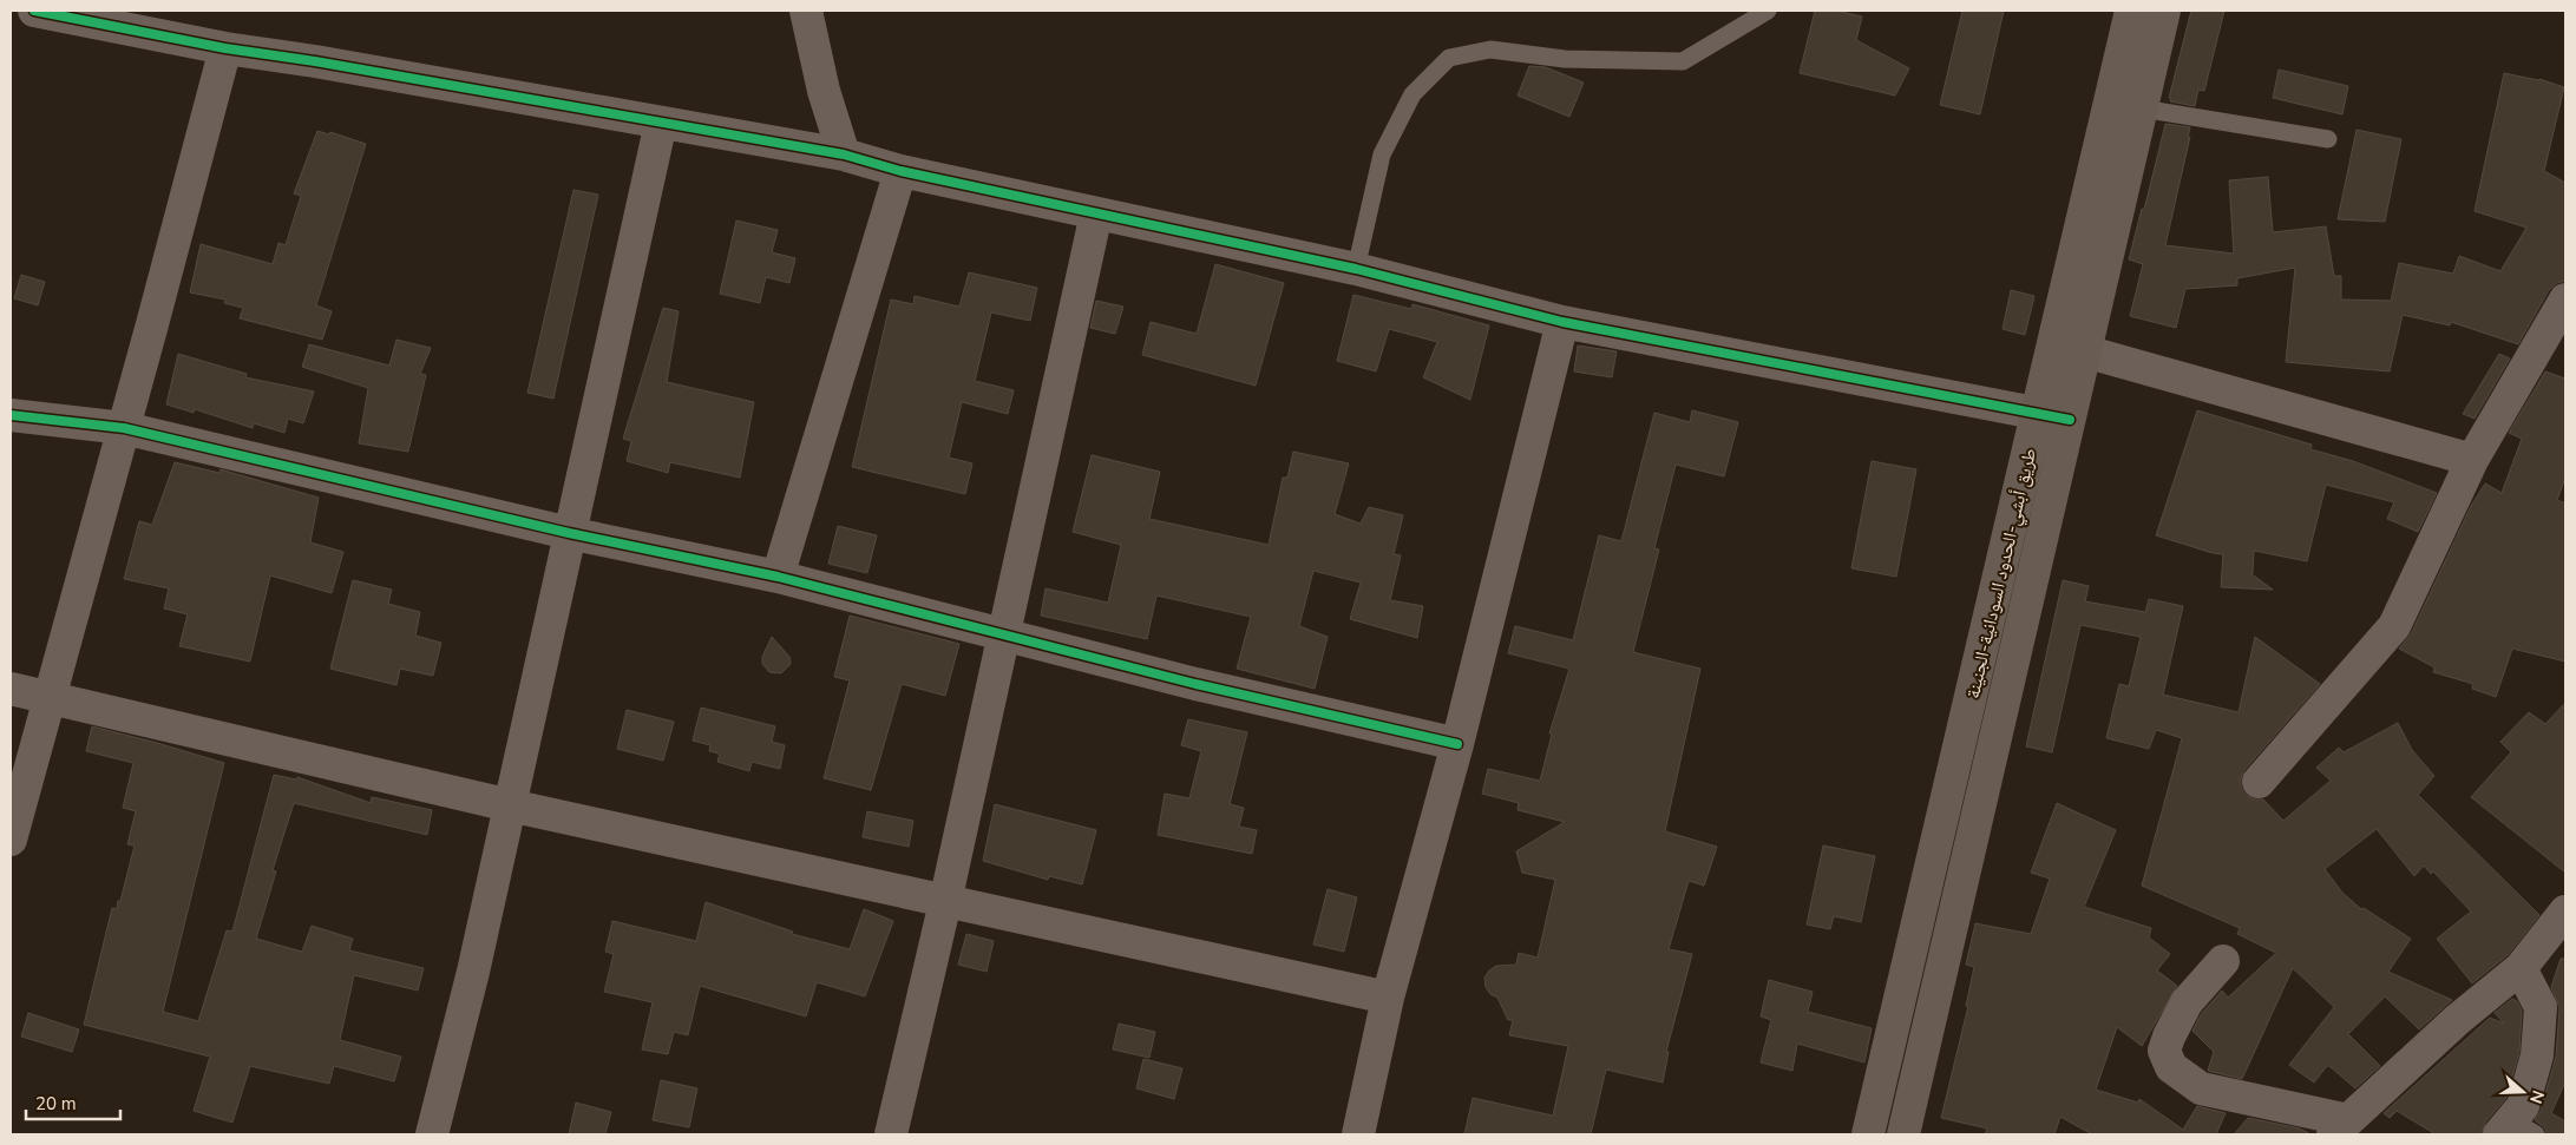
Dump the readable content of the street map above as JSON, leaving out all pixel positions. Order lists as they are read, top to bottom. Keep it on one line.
{"streets":{"highway":["طريق أبشي-الحدود السودانية-الجنينة"]},"scale_bar":"20 m","north":"right"}
